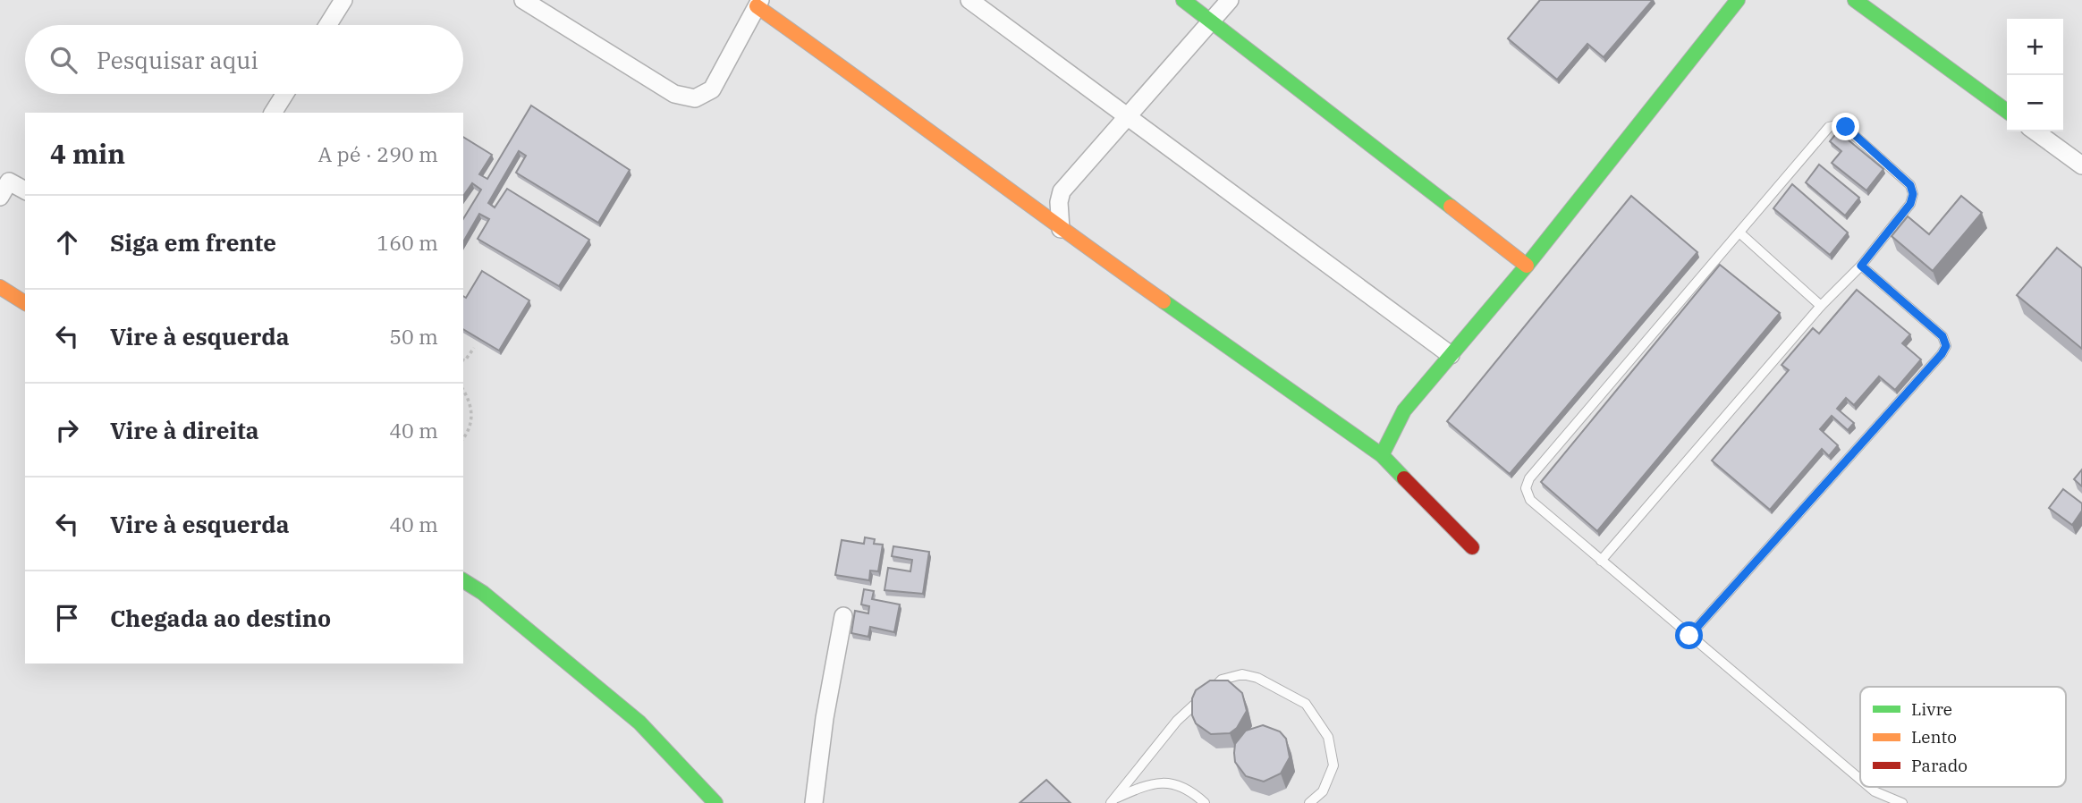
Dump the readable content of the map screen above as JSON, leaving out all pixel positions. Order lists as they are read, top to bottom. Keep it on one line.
{"legend":["Livre","Lento","Parado"],"page":{"map_buttons":["+","−"],"search":"Pesquisar aqui","heading":["4 min","A pé · 290 m"],"list":[["Siga em frente","160 m"],["Vire à esquerda","50 m"],["Vire à direita","40 m"],["Vire à esquerda","40 m"],"Chegada ao destino"]}}
